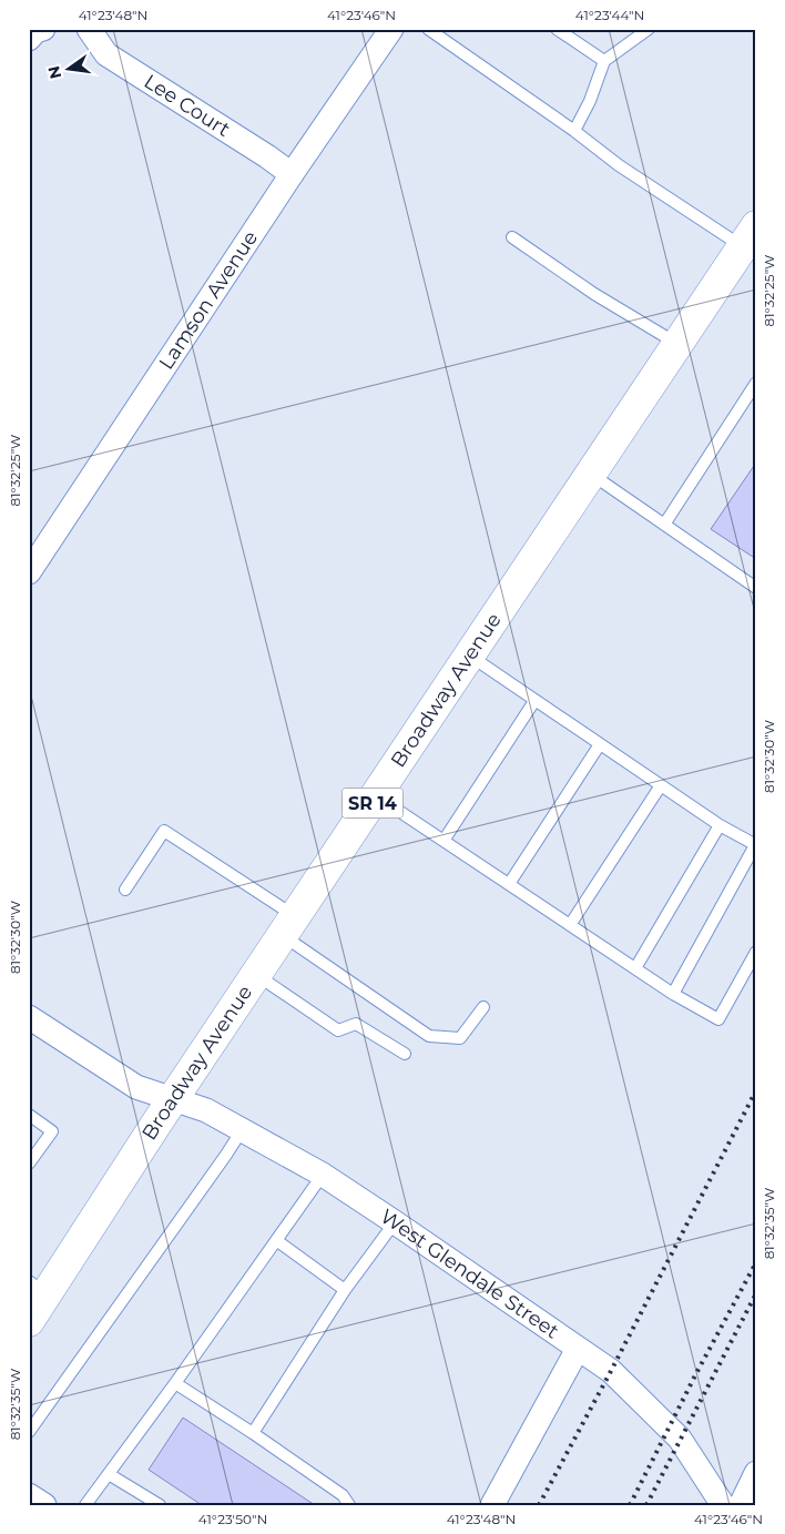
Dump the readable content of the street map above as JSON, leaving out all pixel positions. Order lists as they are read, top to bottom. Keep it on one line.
{"streets":{"main road":["Broadway Avenue","SR 14"],"street":["Lee Court","Lamson Avenue","West Glendale Street"]},"crossings":[["Lee Court","Lamson Avenue"],["Broadway Avenue","West Glendale Street"]],"north":"left","coordinates":["41°23'48\"N","41°23'46\"N","41°23'44\"N","81°32'25\"W","81°32'30\"W","81°32'35\"W","41°23'50\"N"]}
